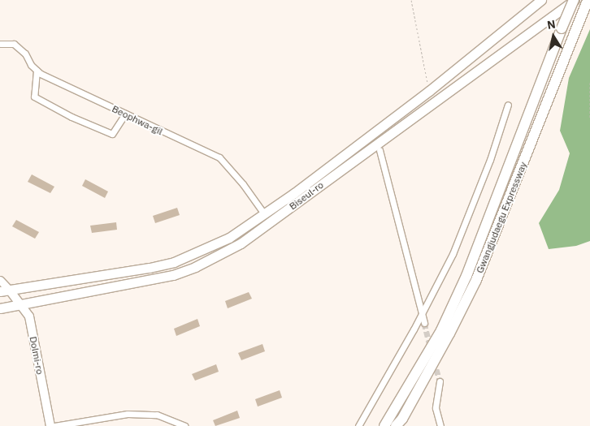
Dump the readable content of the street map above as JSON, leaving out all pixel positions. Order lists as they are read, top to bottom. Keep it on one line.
{"streets":{"highway":["Gwangjudaegu Expressway"],"main road":["Biseul-ro","Dolmi-ro"],"street":["Beophwa-gil"]},"crossings":[["Beophwa-gil","Biseul-ro"],["Biseul-ro","Gwangjudaegu Expressway"],["Biseul-ro","Dolmi-ro"]],"north":"top"}
